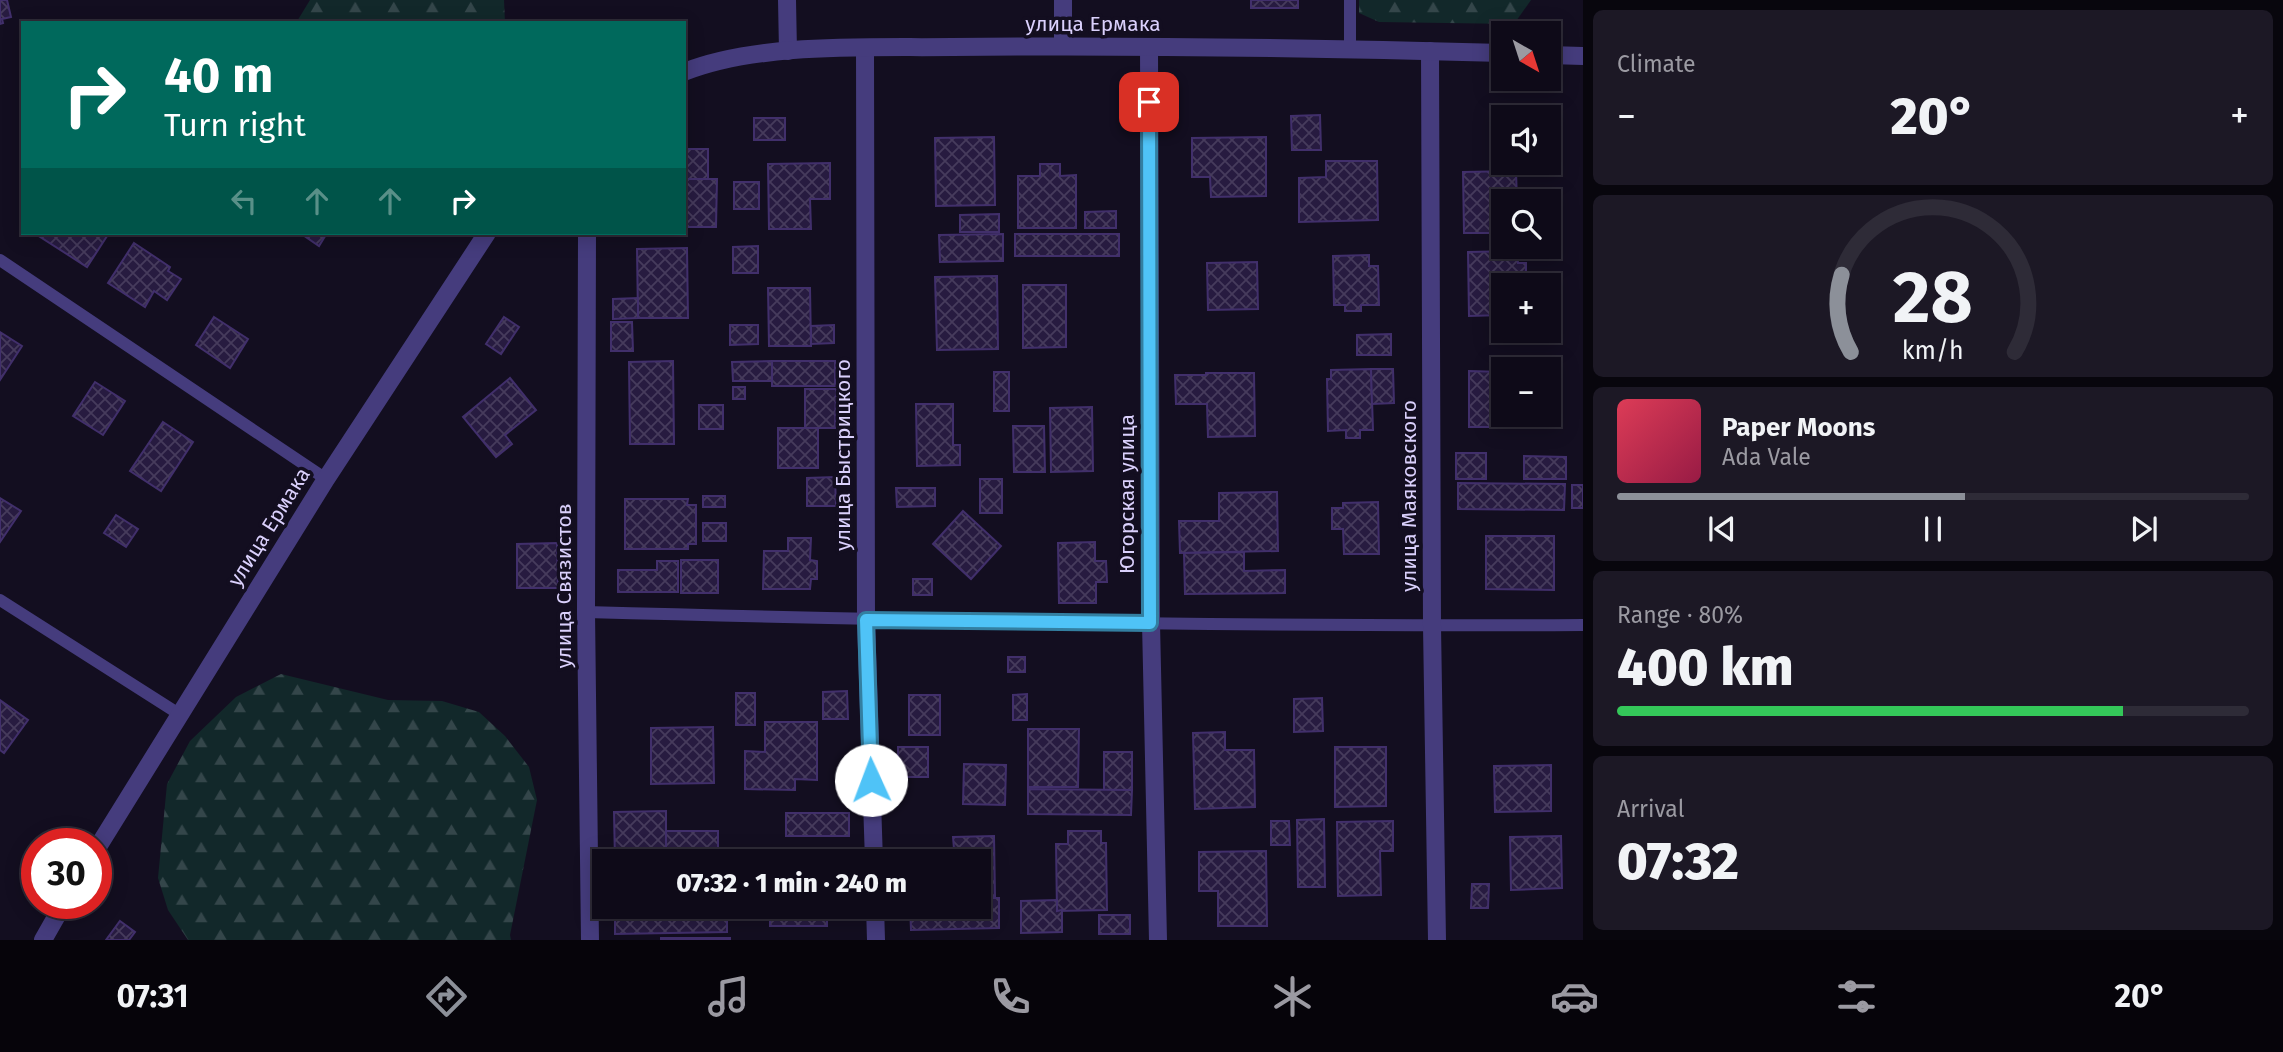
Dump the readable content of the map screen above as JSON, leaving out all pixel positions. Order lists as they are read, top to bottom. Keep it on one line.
{"streets":{"street":["улица Ермака","улица Быстрицкого","Югорская улица","улица Маяковского","улица Связистов"]},"crossings":[["улица Ермака","улица Быстрицкого"],["улица Ермака","Югорская улица"],["улица Ермака","улица Маяковского"]],"north":"bottom right","page":{"tile":["Climate",["Range · 80%","400 km"],["Arrival","07:32"]],"map_buttons":["+","−"],"turn":["40 m","Turn right"],"heat":["−","20°","+"],"song":["Paper Moons","Ada Vale"],"limit":"30","trip":"07:32 · 1 min · 240 m","tabs":["07:31","20°"],"gauge":["28","km/h"]}}
